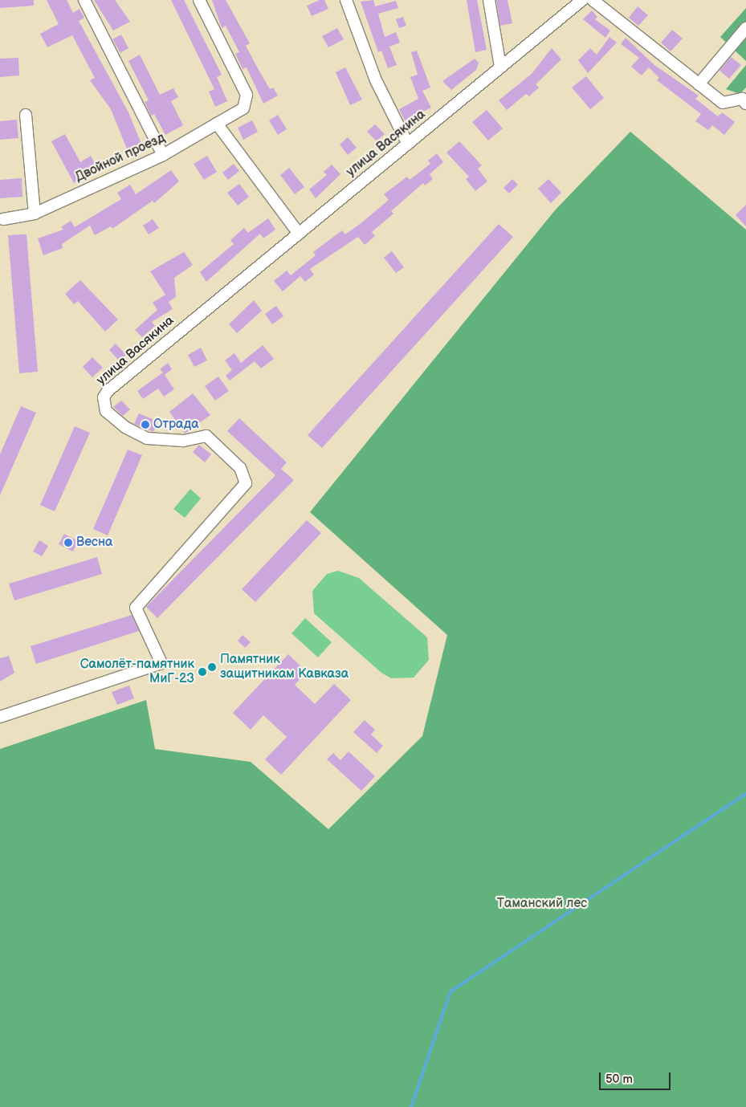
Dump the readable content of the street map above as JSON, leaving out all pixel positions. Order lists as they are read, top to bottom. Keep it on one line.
{"streets":{"street":["улица Васякина","Двойной проезд"]},"parks":["Таманский лес"],"places":["Отрада","Весна","Памятник защитникам Кавказа","Самолёт-памятник МиГ-23"],"scale_bar":"50 m"}
